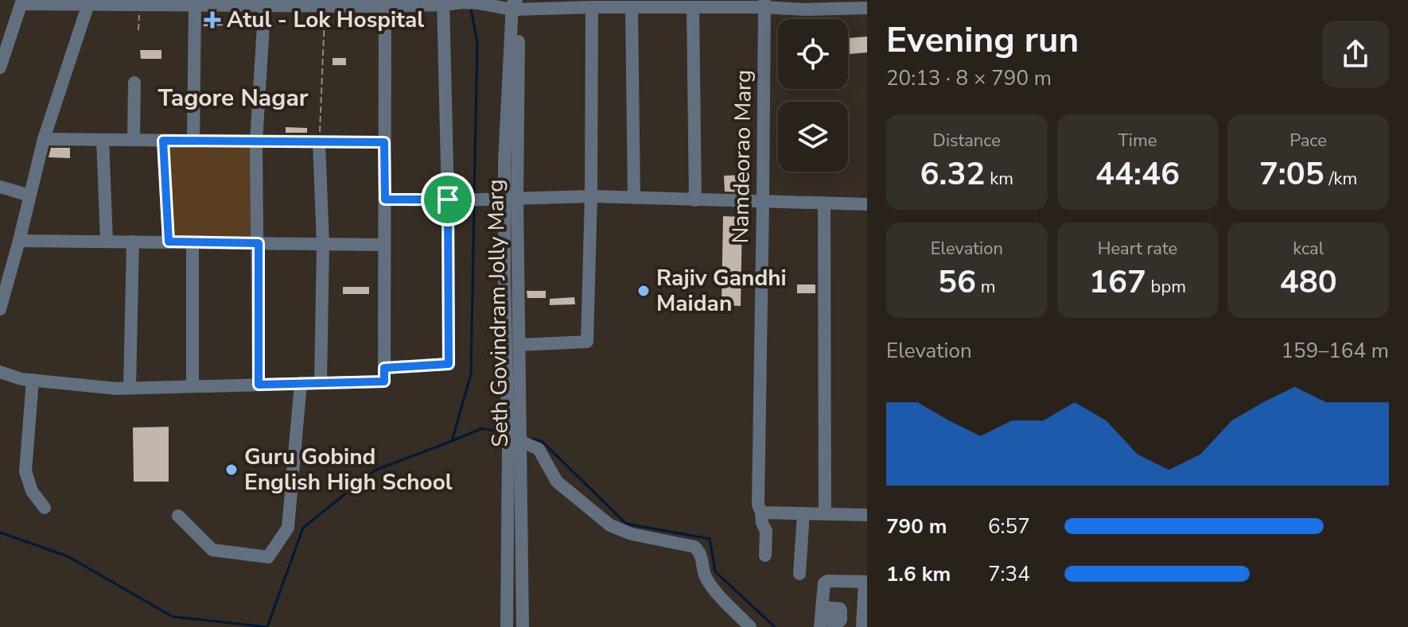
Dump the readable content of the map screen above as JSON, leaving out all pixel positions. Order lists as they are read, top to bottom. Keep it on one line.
{"streets":{"street":["Namdeorao Marg","Seth Govindram Jolly Marg"]},"districts":["Tagore Nagar"],"places":{"health":["Atul - Lok Hospital"],"other":["Rajiv Gandhi Maidan","Guru Gobind English High School"]},"page":{"heading":["Evening run","20:13 · 8 × 790 m"],"stats":[["Distance","6.32 km"],["Time","44:46"],["Pace","7:05 /km"],["Elevation","56 m"],["Heart rate","167 bpm"],["kcal","480"]],"chart":["Elevation","159–164 m"],"list":[{"name":"790 m","note":"6:57"},{"name":"1.6 km","note":"7:34"}]}}
